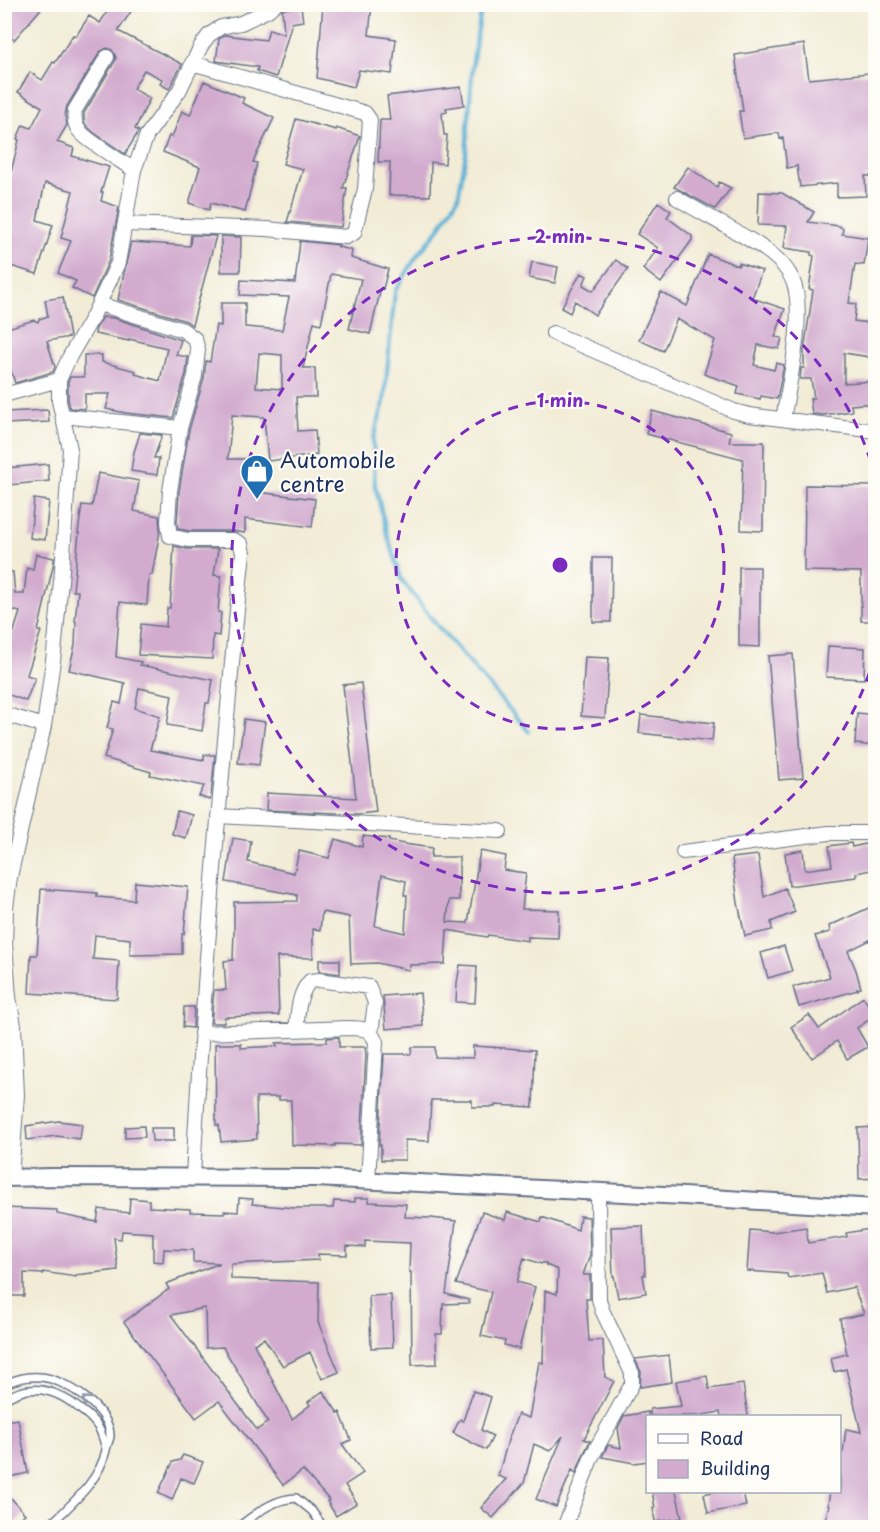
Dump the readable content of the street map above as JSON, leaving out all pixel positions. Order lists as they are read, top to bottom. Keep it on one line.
{"places":{"shop":["Automobile centre"]},"legend":["Road","Building"],"rings":["2 min","1 min"]}
